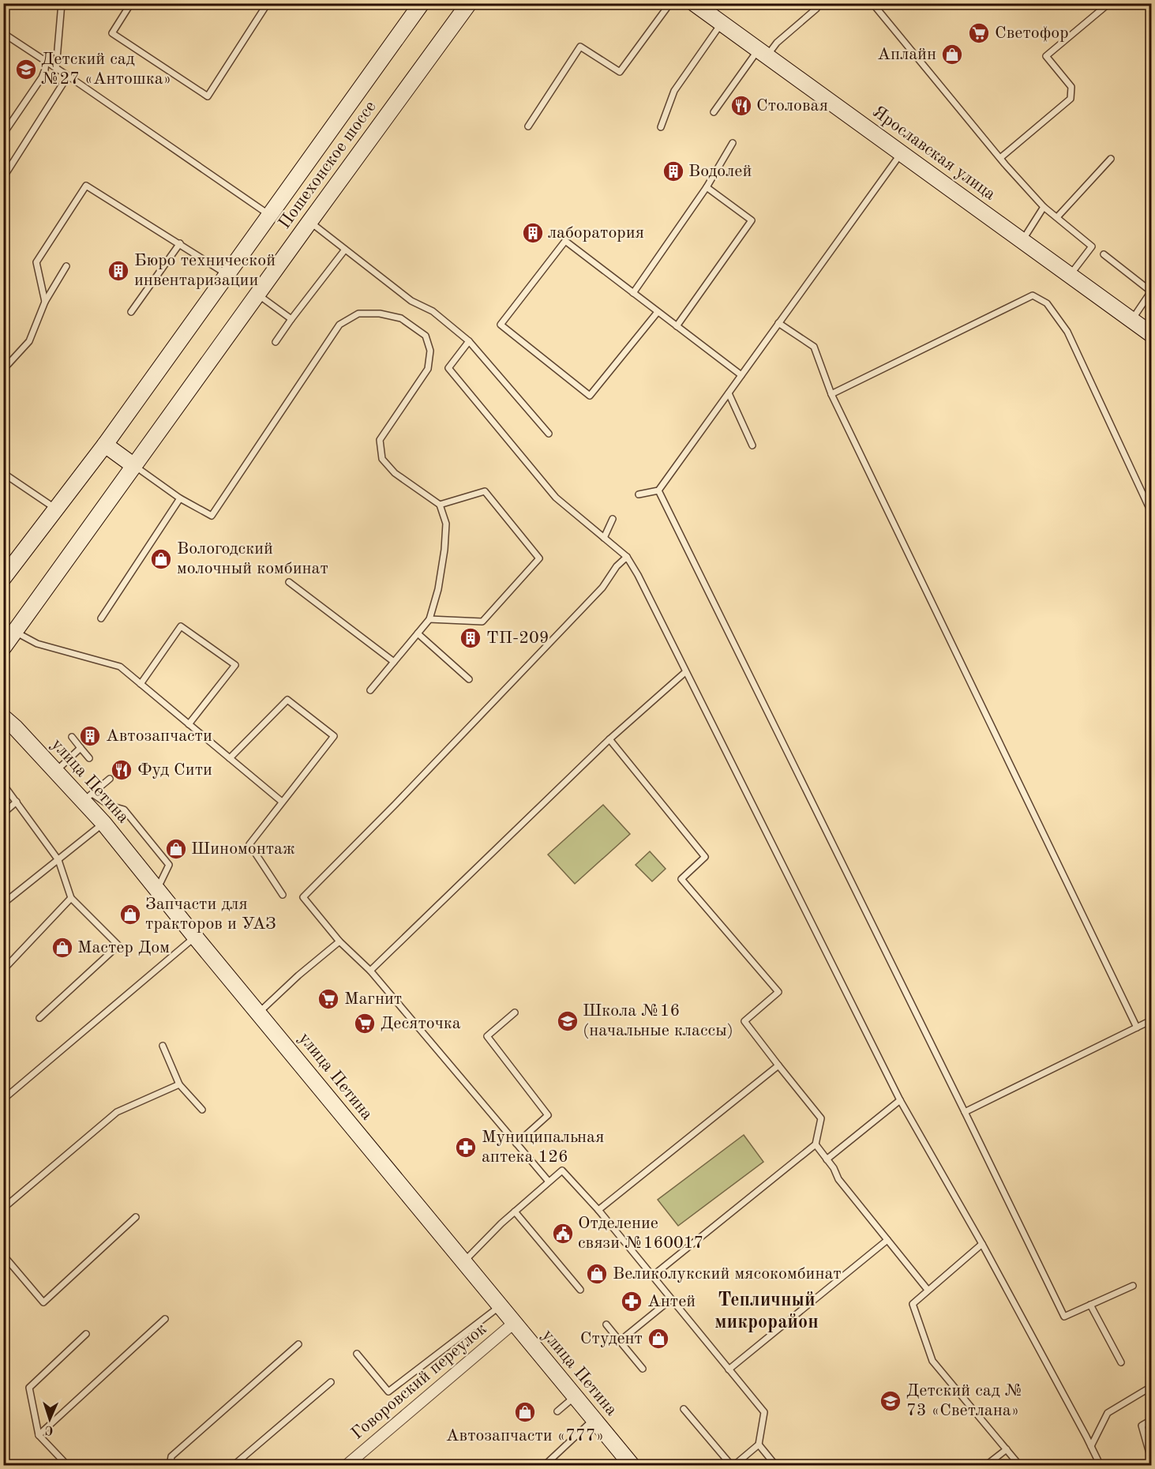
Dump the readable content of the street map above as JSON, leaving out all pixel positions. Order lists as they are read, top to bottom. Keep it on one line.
{"streets":{"street":["Ярославская улица","Пошехонское шоссе","улица Петина","Говоровский переулок"]},"crossings":[["улица Петина","Говоровский переулок"]],"districts":["Тепличный микрорайон"],"places":{"supermarket":["Светофор","Магнит","Десяточка"],"shop":["Аплайн","Вологодский молочный комбинат","Шиномонтаж","Запчасти для тракторов и УАЗ","Мастер Дом","Великолукский мясокомбинат","Студент","Автозапчасти «777»"],"school or university":["Детский сад №27 «Антошка»","Школа №16 (начальные классы)","Детский сад № 73 «Светлана»"],"restaurant":["Столовая","Фуд Сити"],"building":["Водолей","лаборатория","Бюро технической инвентаризации","ТП-209","Автозапчасти"],"pharmacy":["Муниципальная аптека 126","Антей"],"public building":["Отделение связи №160017"]},"north":"bottom"}
